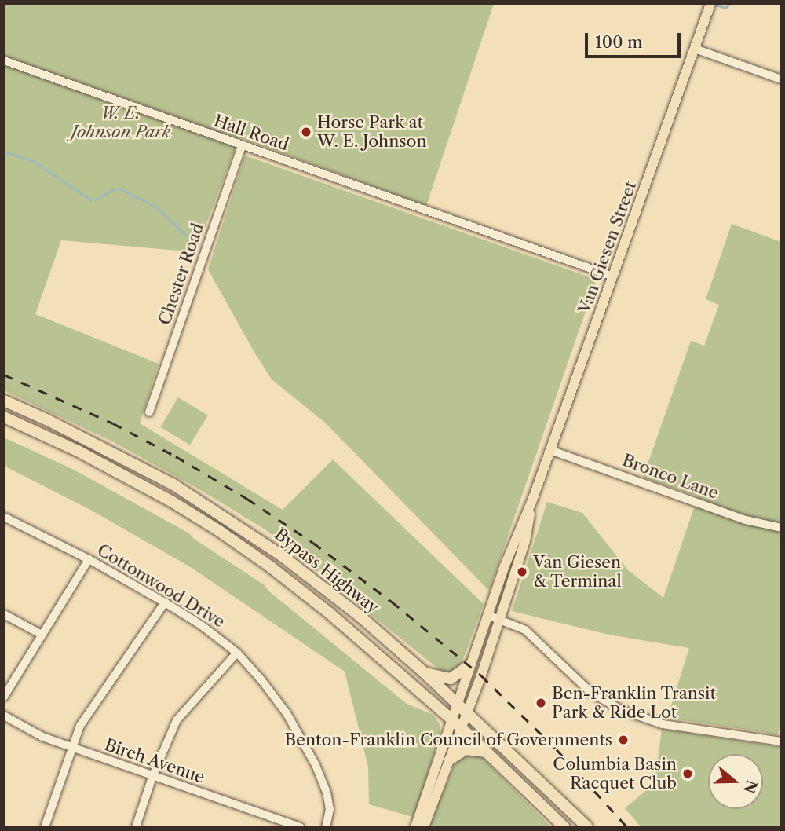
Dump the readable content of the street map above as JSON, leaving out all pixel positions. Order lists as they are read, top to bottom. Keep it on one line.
{"streets":{"highway":["Bypass Highway"],"main road":["Van Giesen Street"],"street":["Hall Road","Chester Road","Bronco Lane","Cottonwood Drive","Birch Avenue"]},"crossings":[["Hall Road","Van Giesen Street"],["Hall Road","Chester Road"],["Van Giesen Street","Bronco Lane"],["Van Giesen Street","Bypass Highway"]],"parks":["W. E. Johnson Park"],"places":["Horse Park at W. E. Johnson","Van Giesen & Terminal","Ben-Franklin Transit Park & Ride Lot","Benton-Franklin Council of Governments","Columbia Basin Racquet Club"],"scale_bar":"100 m","north":"right"}
